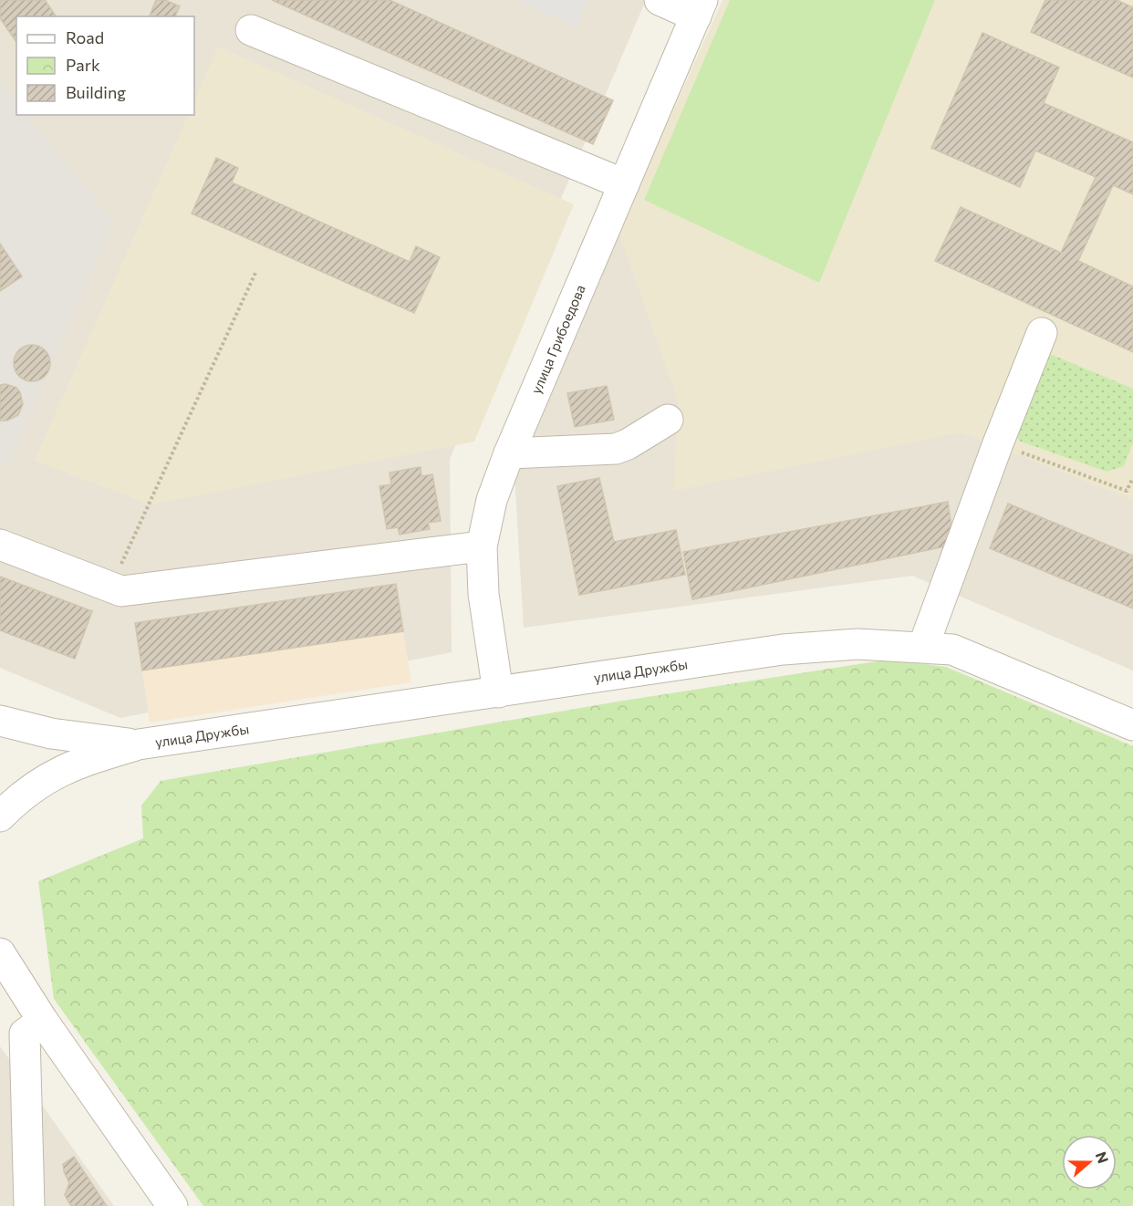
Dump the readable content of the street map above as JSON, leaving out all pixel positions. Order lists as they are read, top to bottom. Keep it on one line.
{"streets":{"street":["улица Грибоедова","улица Дружбы"]},"crossings":[["улица Грибоедова","улица Дружбы"]],"legend":["Road","Park","Building"],"north":"right"}
